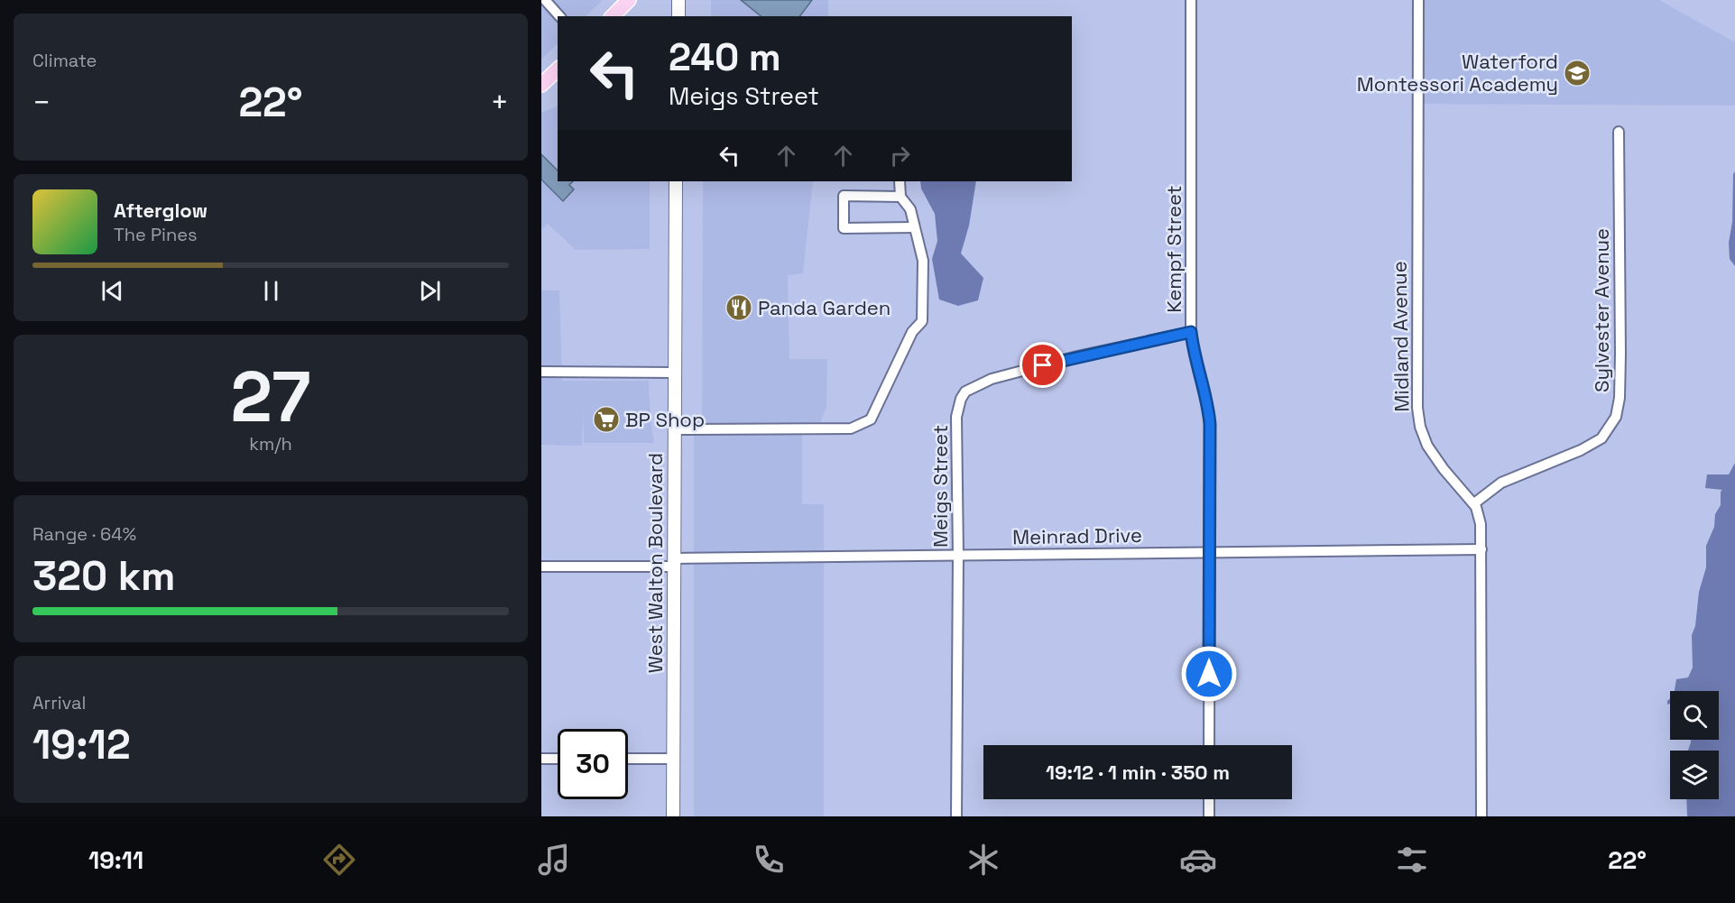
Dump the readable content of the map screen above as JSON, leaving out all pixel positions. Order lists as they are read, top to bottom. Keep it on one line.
{"streets":{"main road":["West Walton Boulevard"],"street":["Kempf Street","Sylvester Avenue","Midland Avenue","Meigs Street","Meinrad Drive"]},"crossings":[["Kempf Street","Meigs Street"],["Kempf Street","Meinrad Drive"],["Sylvester Avenue","Midland Avenue"],["Midland Avenue","Meinrad Drive"],["Meigs Street","Meinrad Drive"],["Meinrad Drive","West Walton Boulevard"]],"places":{"school or university":["Waterford Montessori Academy"],"restaurant":["Panda Garden"],"supermarket":["BP Shop"]},"page":{"tile":["Climate",["27","km/h"],["Range · 64%","320 km"],["Arrival","19:12"]],"turn":["240 m","Meigs Street"],"heat":["−","22°","+"],"song":["Afterglow","The Pines"],"limit":"30","trip":"19:12 · 1 min · 350 m","tabs":["19:11","22°"]}}
